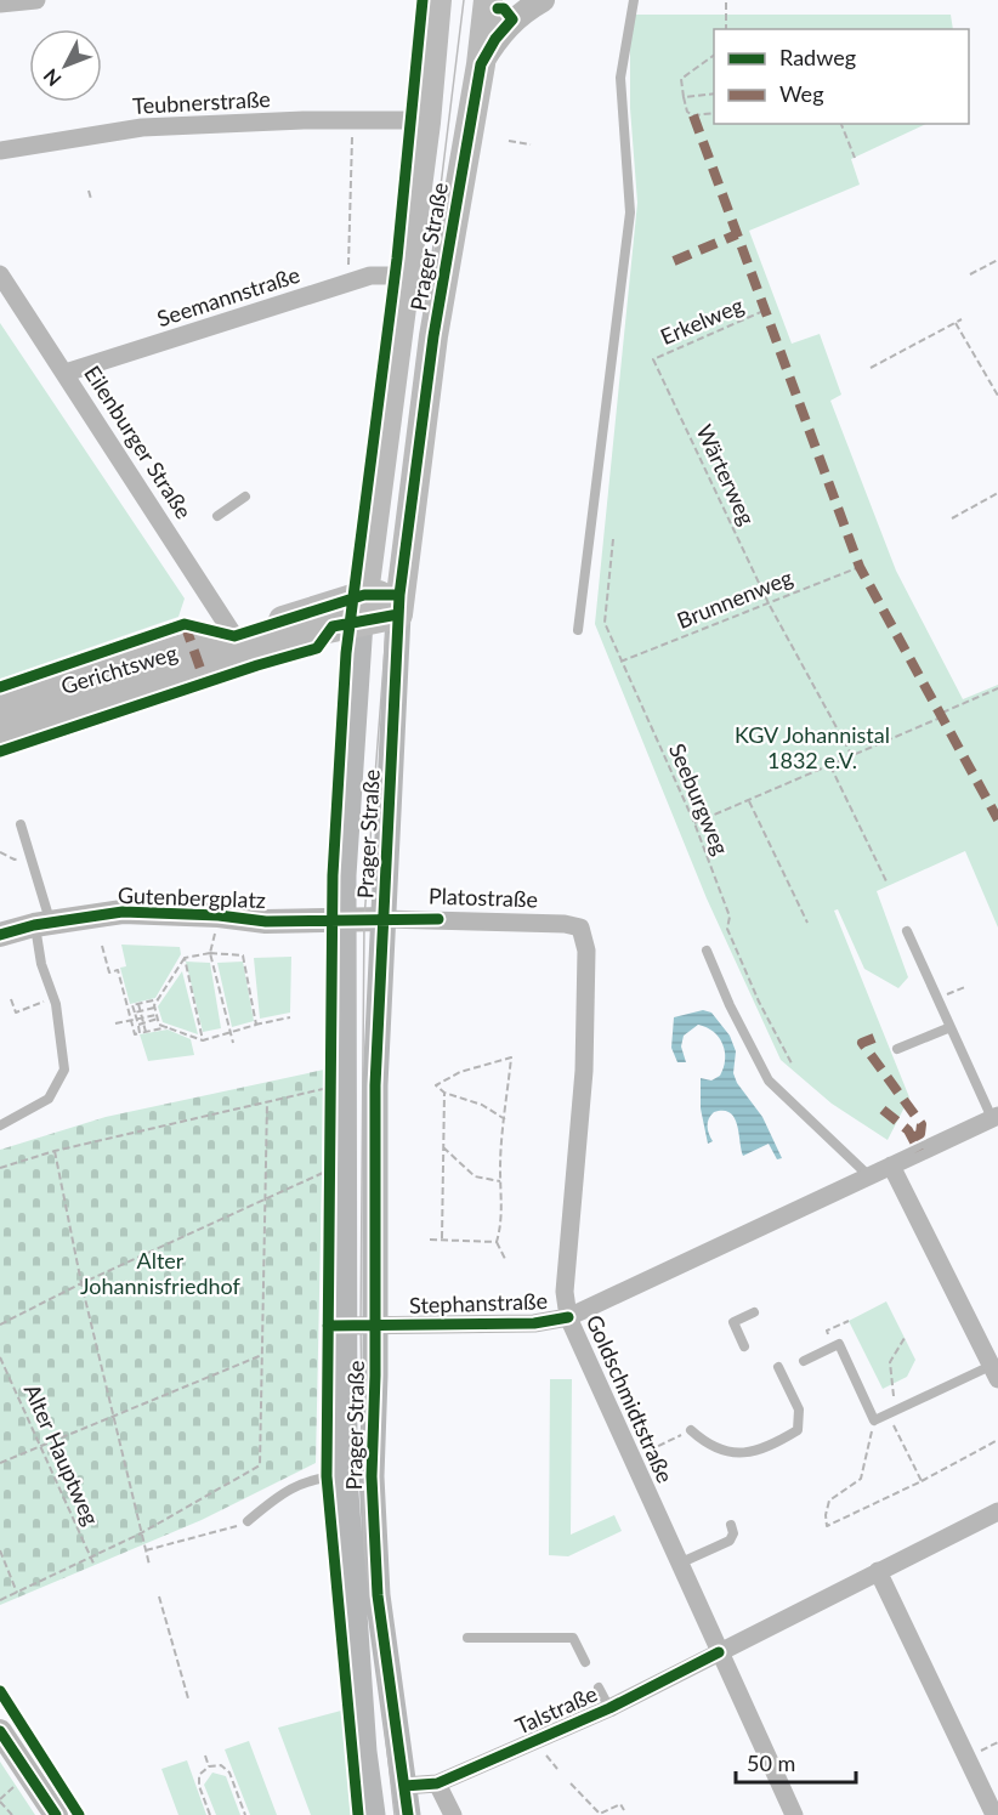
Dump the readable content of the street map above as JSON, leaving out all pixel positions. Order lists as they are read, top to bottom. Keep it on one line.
{"streets":{"main road":["Prager Straße","Gerichtsweg"],"street":["Teubnerstraße","Seemannstraße","Eilenburger Straße","Gutenbergplatz","Platostraße","Stephanstraße","Goldschmidtstraße","Talstraße"],"path":["Erkelweg","Wärterweg","Brunnenweg","Seeburgweg","Alter Hauptweg"]},"crossings":[["Prager Straße","Seemannstraße"],["Prager Straße","Gerichtsweg"],["Prager Straße","Gutenbergplatz"],["Prager Straße","Platostraße"],["Prager Straße","Stephanstraße"],["Prager Straße","Talstraße"],["Seemannstraße","Eilenburger Straße"],["Erkelweg","Wärterweg"],["Eilenburger Straße","Gerichtsweg"],["Wärterweg","Brunnenweg"],["Brunnenweg","Seeburgweg"],["Gutenbergplatz","Platostraße"],["Platostraße","Goldschmidtstraße"],["Stephanstraße","Goldschmidtstraße"],["Goldschmidtstraße","Talstraße"]],"parks":["KGV Johannistal 1832 e.V.","Alter Johannisfriedhof"],"legend":["Radweg","Weg"],"scale_bar":"50 m","north":"bottom left"}
